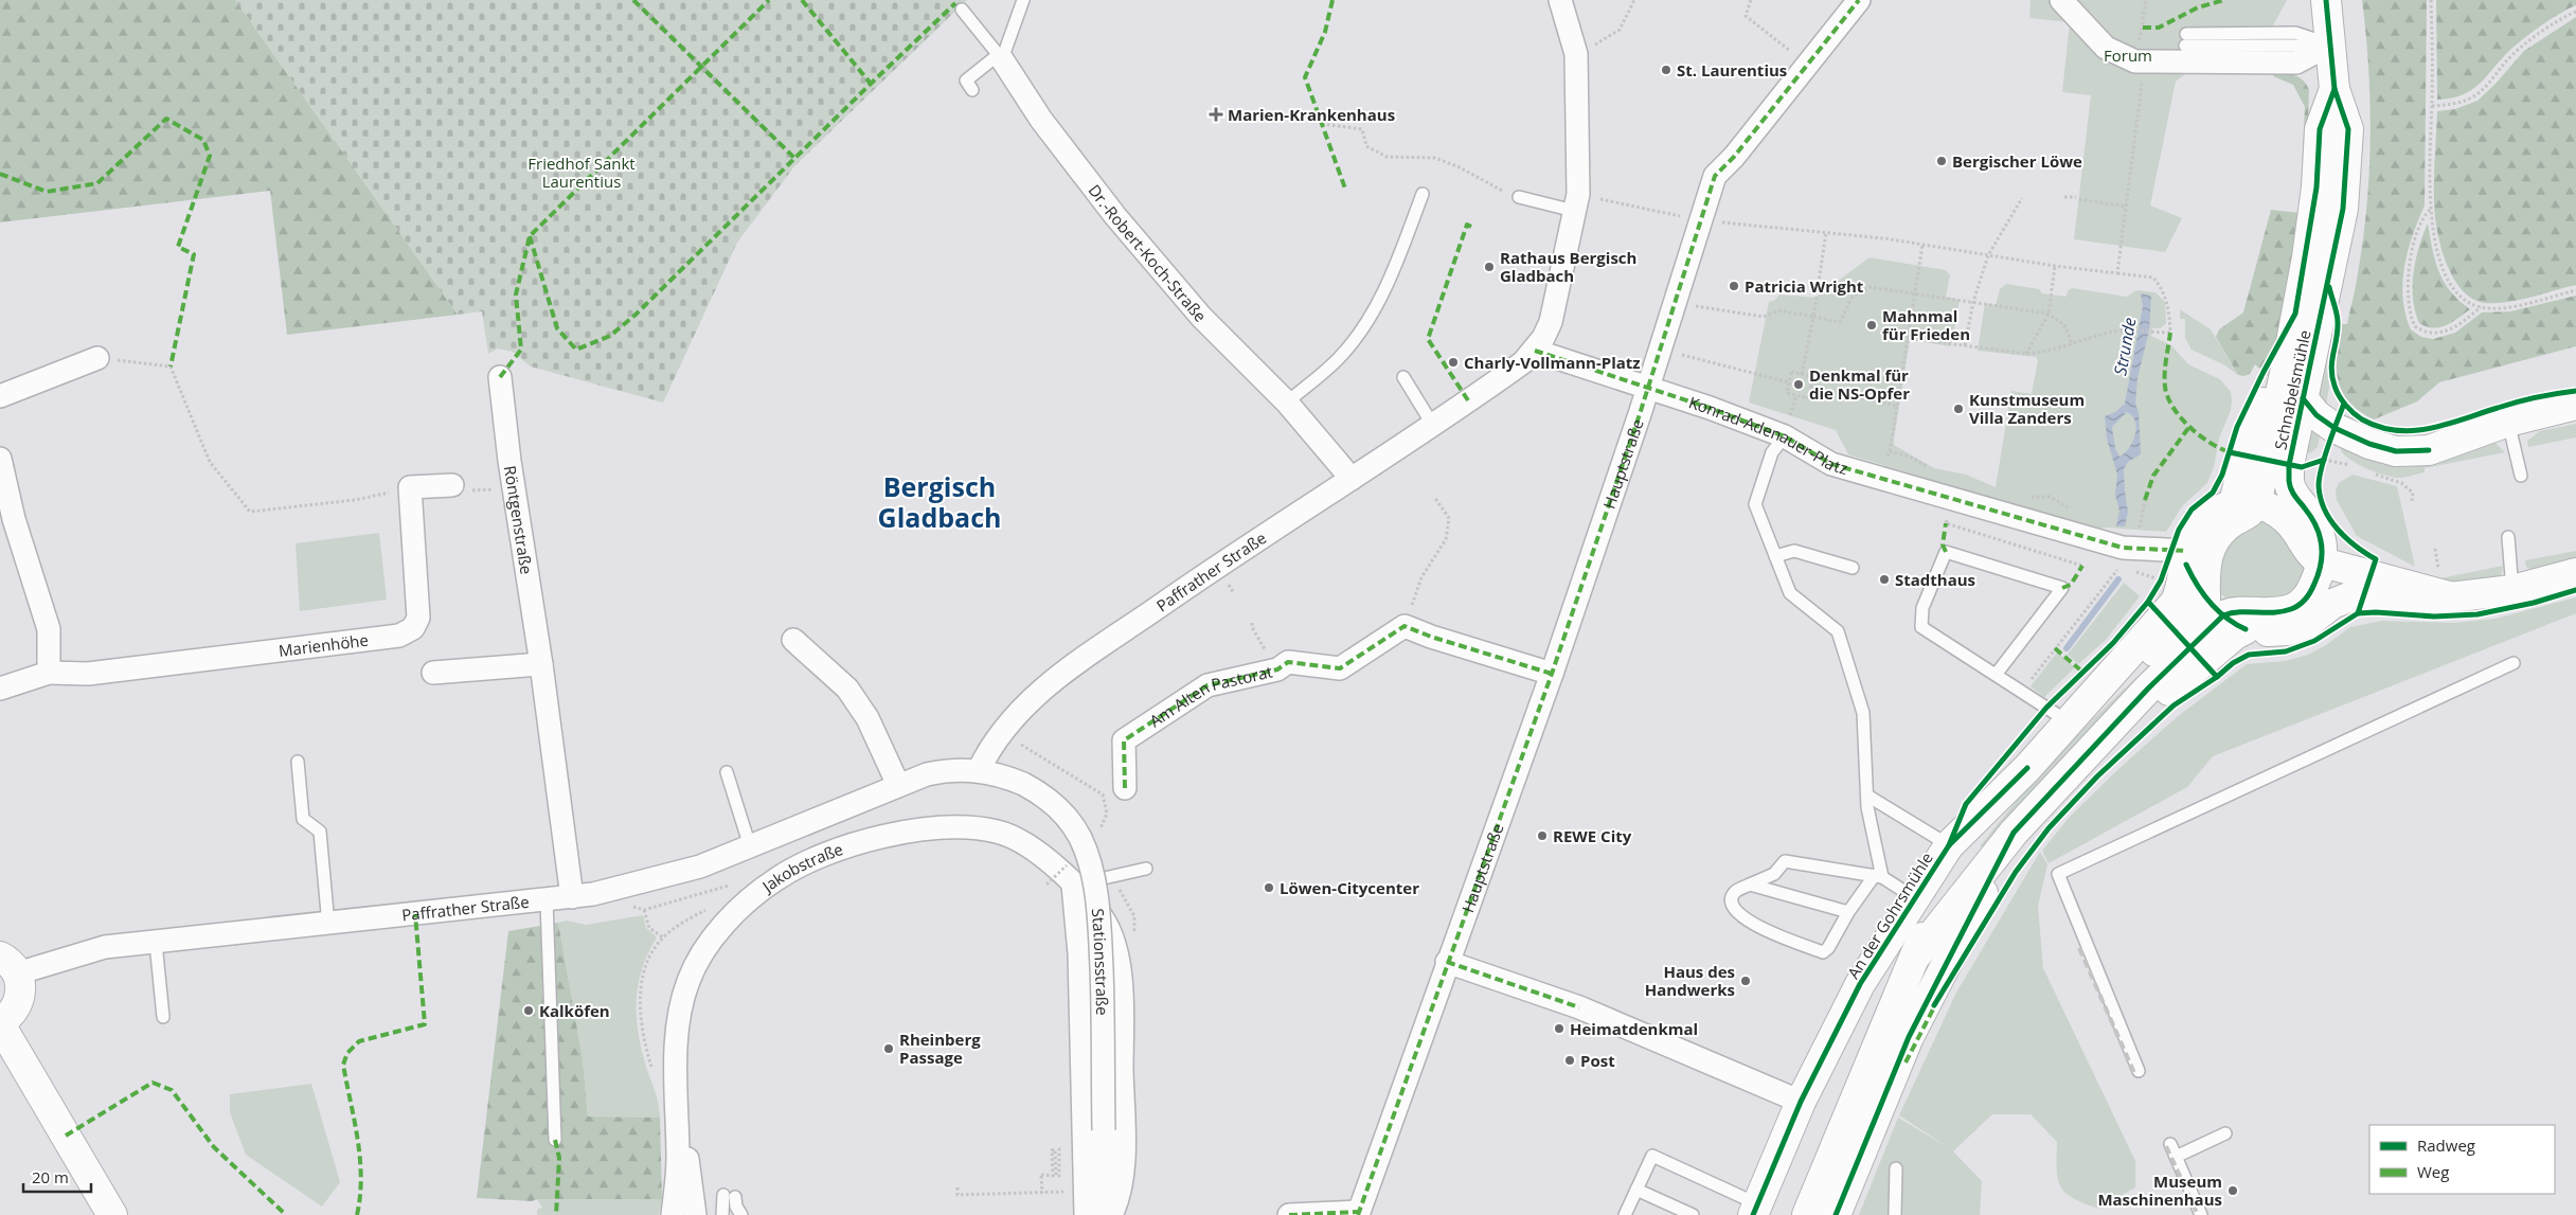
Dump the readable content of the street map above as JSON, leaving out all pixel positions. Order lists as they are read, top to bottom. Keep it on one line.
{"streets":{"main road":["Schnabelsmühle","An der Gohrsmühle"],"street":["Dr.-Robert-Koch-Straße","Konrad-Adenauer-Platz","Hauptstraße","Röntgenstraße","Paffrather Straße","Marienhöhe","Am Alten Pastorat","Jakobstraße","Stationsstraße"]},"crossings":[["Dr.-Robert-Koch-Straße","Paffrather Straße"],["Schnabelsmühle","An der Gohrsmühle"],["Konrad-Adenauer-Platz","Hauptstraße"],["Konrad-Adenauer-Platz","Paffrather Straße"],["Konrad-Adenauer-Platz","An der Gohrsmühle"],["Röntgenstraße","Paffrather Straße"],["Paffrather Straße","Stationsstraße"]],"districts":["Bergisch Gladbach"],"water":["Strunde"],"parks":["Forum","Friedhof Sankt Laurentius"],"places":{"other":["St. Laurentius","Bergischer Löwe","Rathaus Bergisch Gladbach","Patricia Wright","Mahnmal für Frieden","Charly-Vollmann-Platz","Denkmal für die NS-Opfer","Kunstmuseum Villa Zanders","Stadthaus","REWE City","Löwen-Citycenter","Haus des Handwerks","Kalköfen","Heimatdenkmal","Rheinberg Passage","Post","Museum Maschinenhaus"],"health":["Marien-Krankenhaus"]},"legend":["Radweg","Weg"],"scale_bar":"20 m"}
